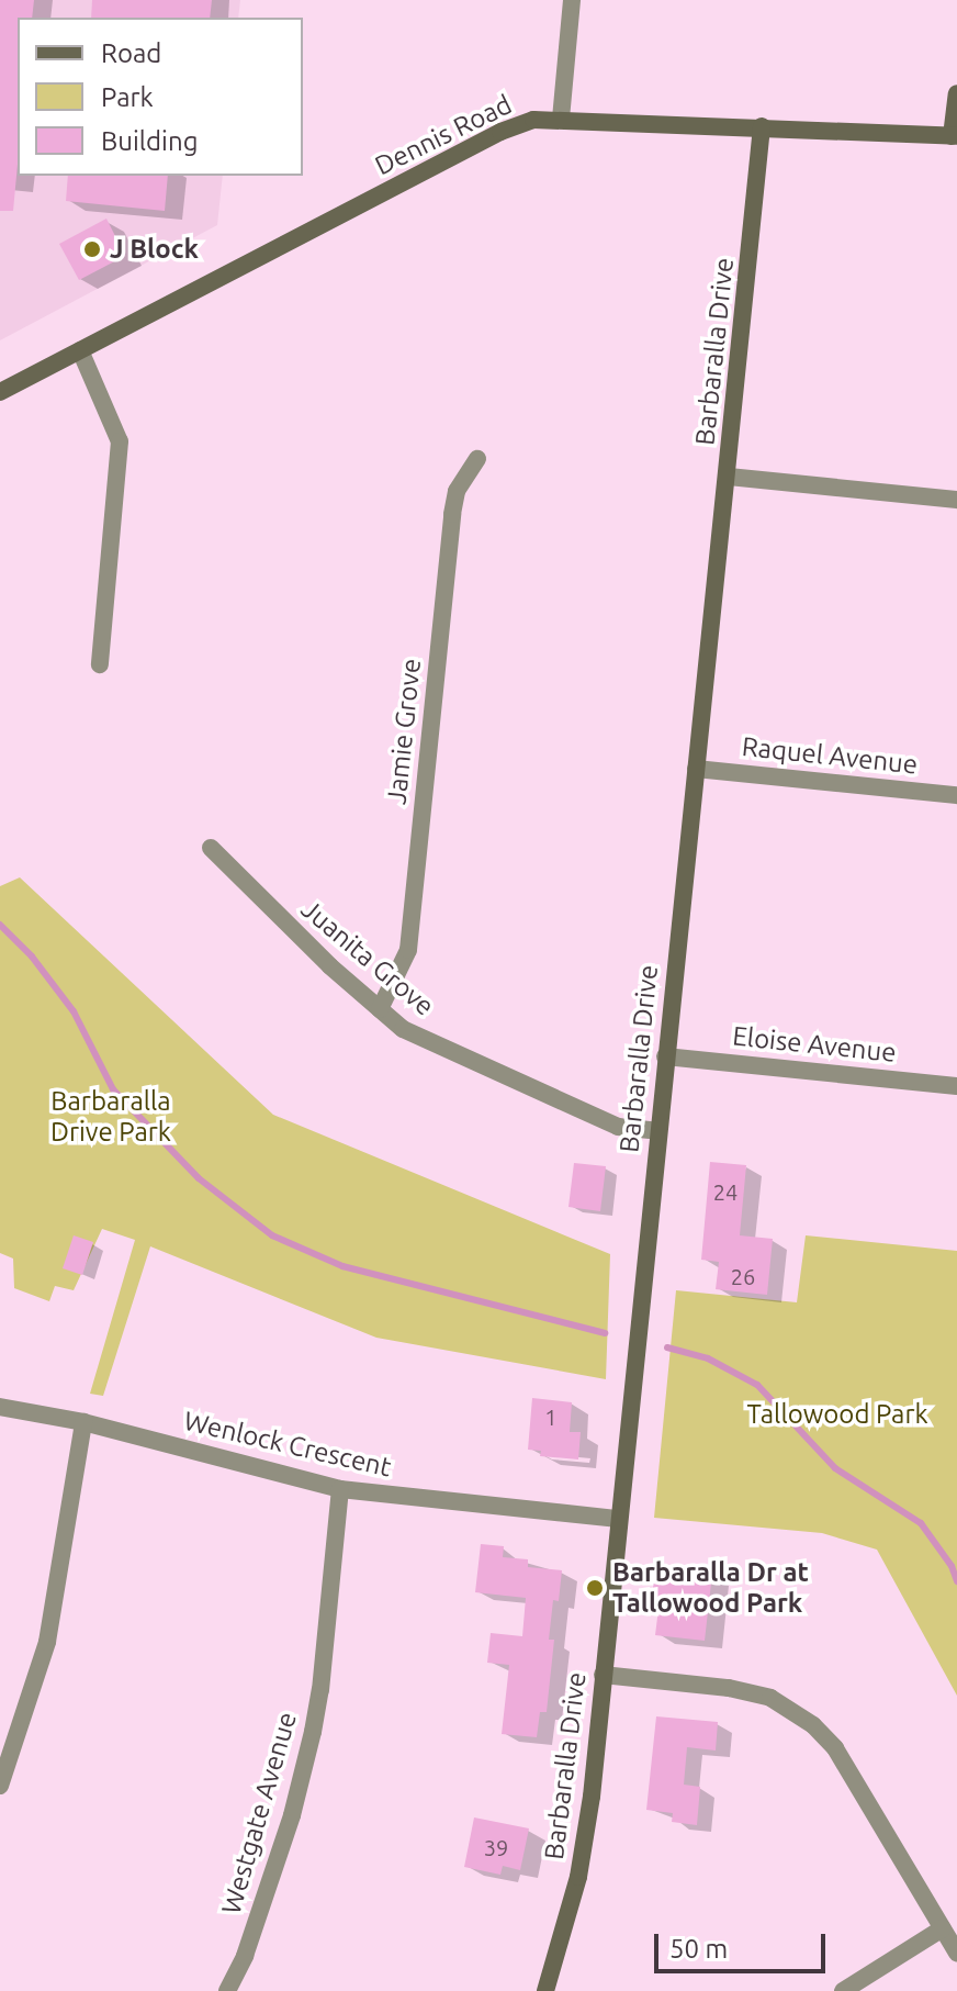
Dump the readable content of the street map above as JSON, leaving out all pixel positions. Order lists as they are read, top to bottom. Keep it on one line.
{"streets":{"street":["Dennis Road","Barbaralla Drive","Jamie Grove","Raquel Avenue","Juanita Grove","Eloise Avenue","Wenlock Crescent","Westgate Avenue"]},"crossings":[["Dennis Road","Barbaralla Drive"],["Barbaralla Drive","Raquel Avenue"],["Barbaralla Drive","Juanita Grove"],["Barbaralla Drive","Eloise Avenue"],["Barbaralla Drive","Wenlock Crescent"],["Jamie Grove","Juanita Grove"],["Wenlock Crescent","Westgate Avenue"]],"parks":["Barbaralla Drive Park","Tallowood Park"],"places":["J Block","Barbaralla Dr at Tallowood Park"],"house_numbers":["24","26","1","39"],"legend":["Road","Park","Building"],"scale_bar":"50 m"}
